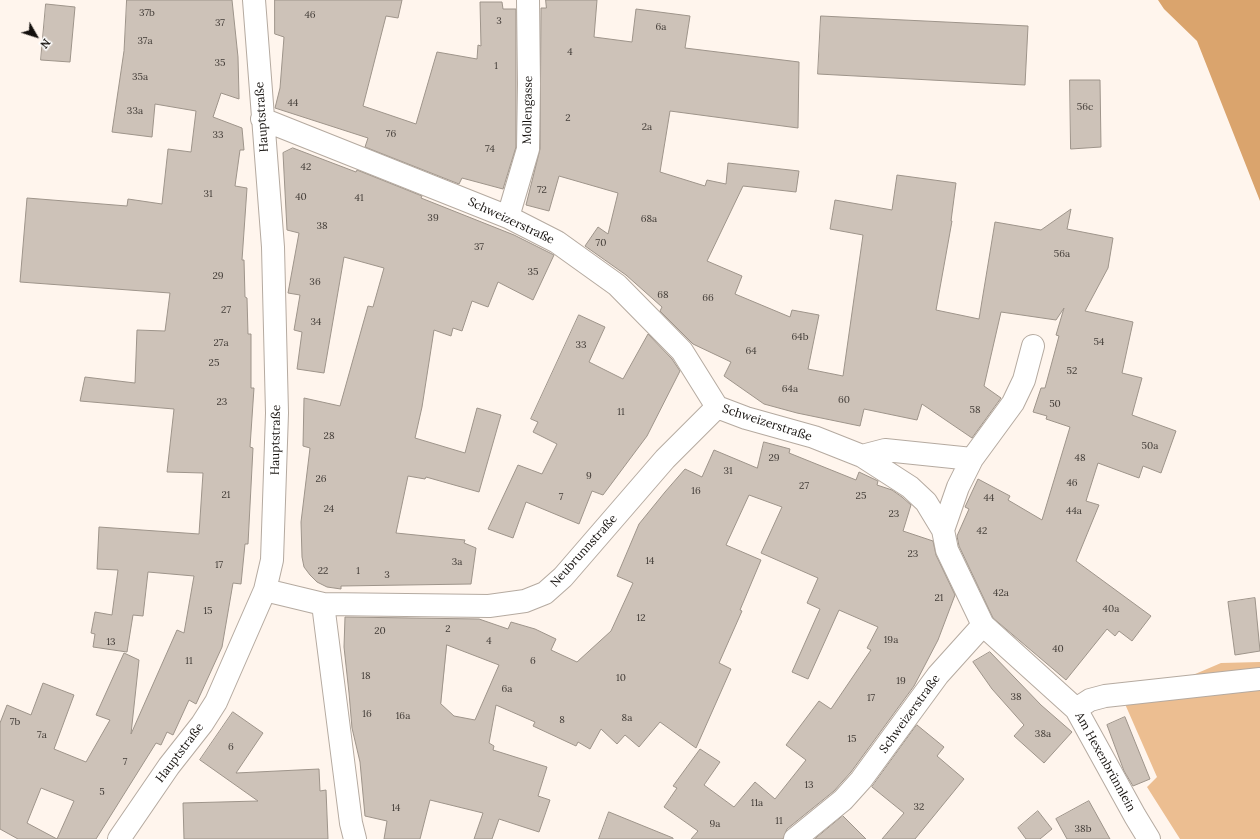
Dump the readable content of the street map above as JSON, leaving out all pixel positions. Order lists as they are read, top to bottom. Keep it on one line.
{"streets":{"street":["Mollengasse","Hauptstraße","Schweizerstraße","Neubrunnstraße","Am Hexenbrünnlein"]},"crossings":[["Mollengasse","Schweizerstraße"],["Hauptstraße","Schweizerstraße"],["Hauptstraße","Neubrunnstraße"],["Schweizerstraße","Neubrunnstraße"],["Schweizerstraße","Am Hexenbrünnlein"]],"house_numbers":["37b","46","3","37","6a","37a","4","35","1","35a","44","56c","33a","2","2a","76","33","74","42","72","31","40","41","39","68a","38","70","37","56a","35","29","36","68","66","27","34","64b","54","27a","33","64","25","52","64a","60","23","50","58","11","28","50a","29","48","31","9","26","46","27","16","21","25","7","44","24","44a","23","42","23","14","3a","17","22","1","3","42a","21","40a","15","12","2","20","19a","4","13","40","11","6","18","10","19","6a","38","17","16","16a","8a","8","7b","38a","7a","15","6","7","13","5","11a","32","14","11","9a","38b"],"north":"bottom right"}
